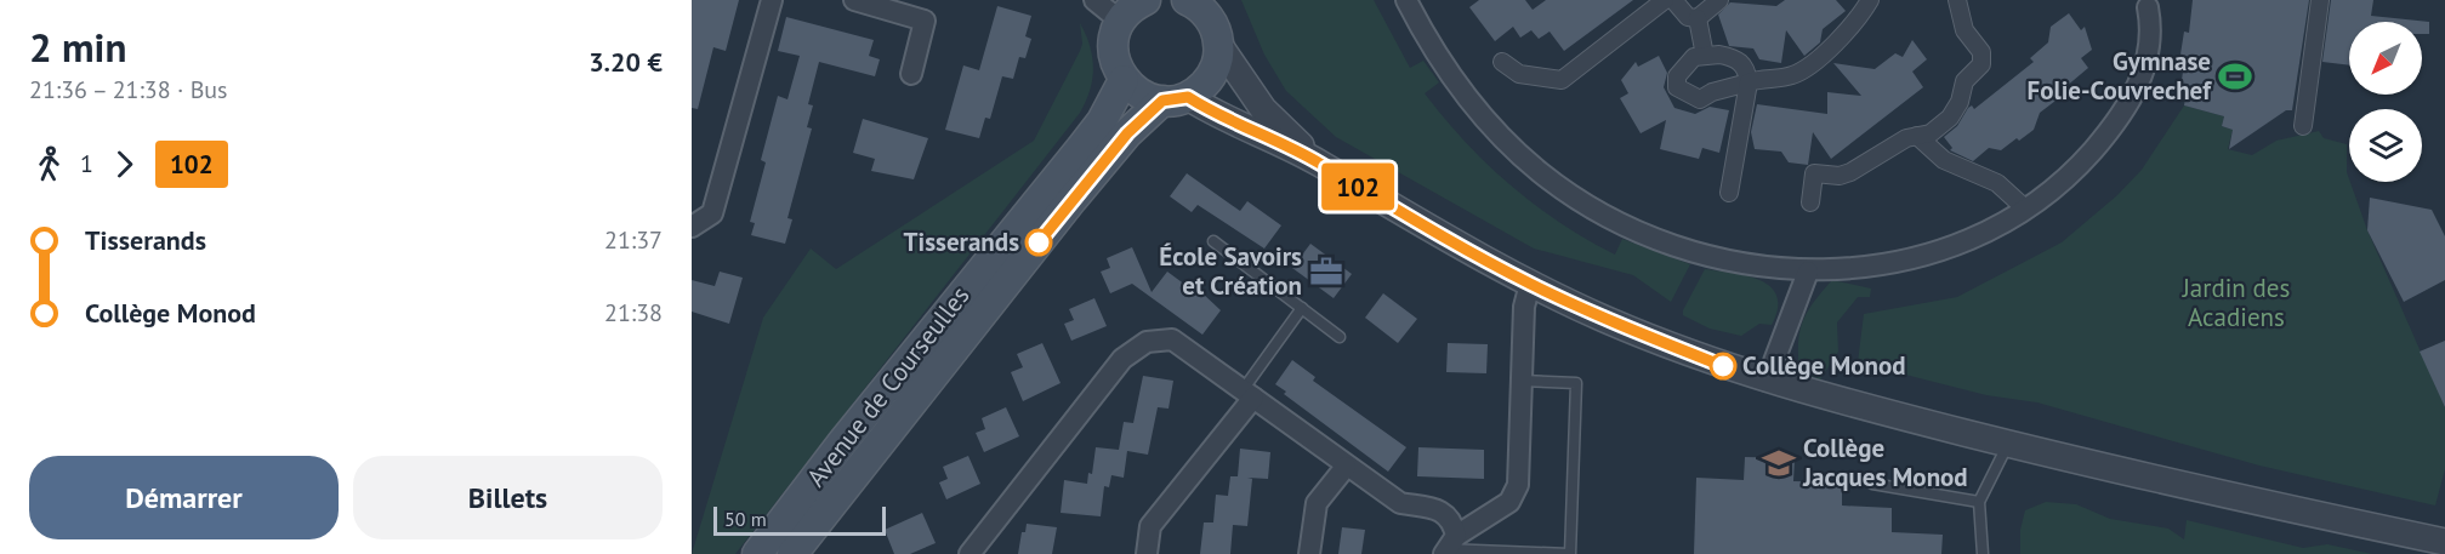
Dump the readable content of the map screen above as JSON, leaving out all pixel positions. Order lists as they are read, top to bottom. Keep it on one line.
{"streets":{"main road":["Avenue de Courseulles"]},"parks":["Jardin des Acadiens"],"places":{"sports":["Gymnase Folie-Couvrechef"],"other":["Tisserands","Collège Monod"],"office":["École Savoirs et Création"],"school or university":["Collège Jacques Monod"]},"lines":["bus line 102"],"scale_bar":"50 m","north":"bottom left","page":{"heading":["2 min","21:36 – 21:38 · Bus","3.20 €"],"on_map":"102","legs":["1","102"],"list":[{"name":"Tisserands","value":"21:37"},{"name":"Collège Monod","value":"21:38"}],"buttons":["Démarrer","Billets"],"scale":"50 m"}}
